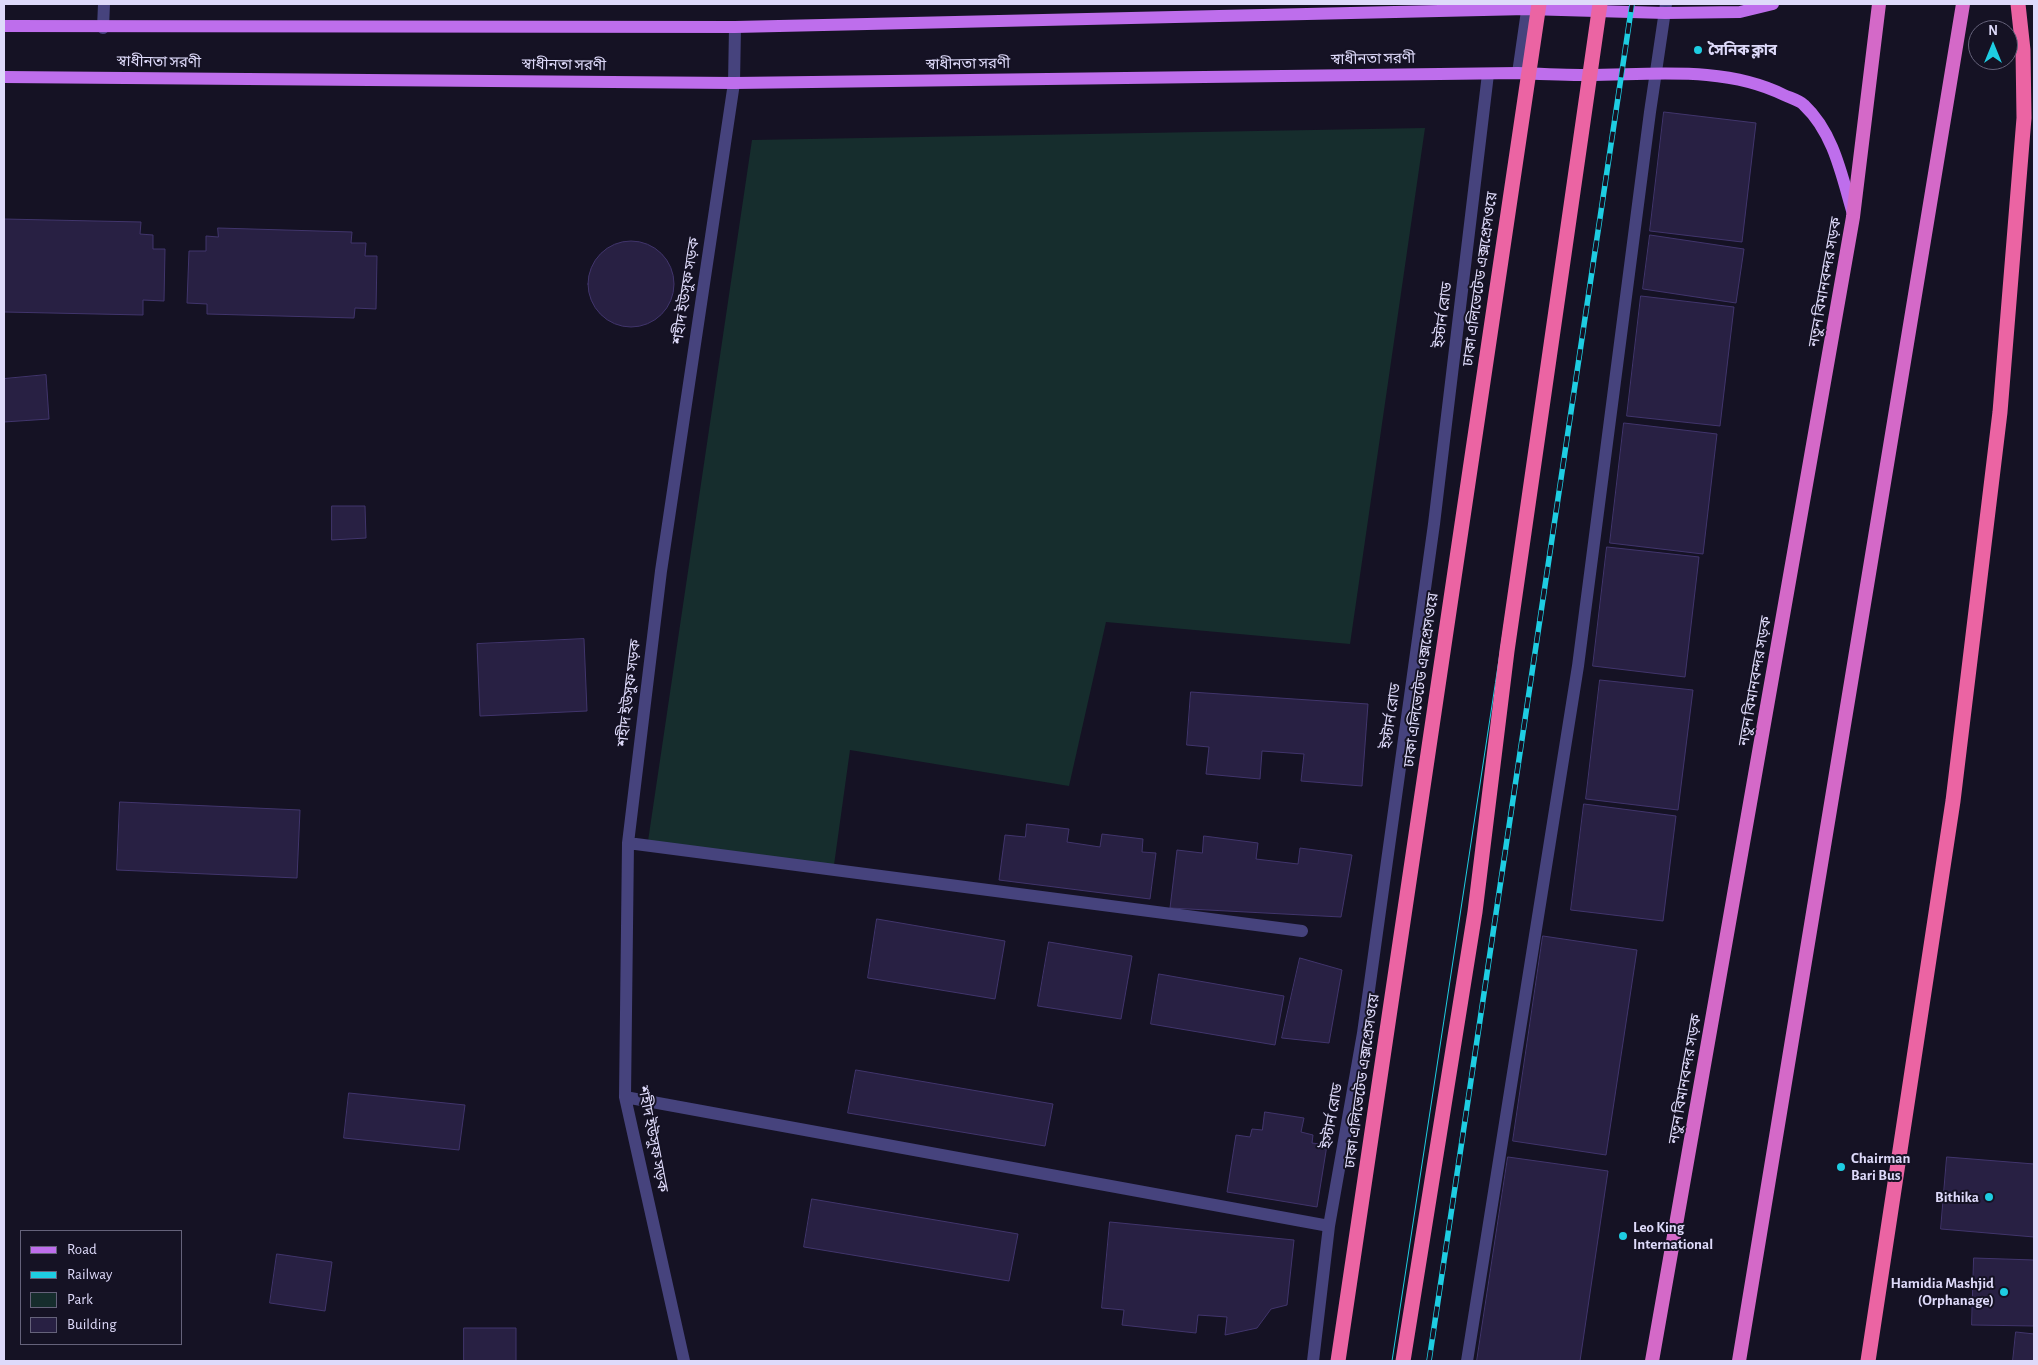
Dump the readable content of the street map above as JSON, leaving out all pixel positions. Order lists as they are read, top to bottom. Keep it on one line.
{"streets":{"highway":["ঢাকা এলিভেটেড এক্সপ্রেসওয়ে","নতুন বিমানবন্দর সড়ক"],"main road":["স্বাধীনতা সরণী"],"street":["শহীদ ইউসুফ সড়ক","ইস্টার্ন রোড"]},"crossings":[["স্বাধীনতা সরণী","নতুন বিমানবন্দর সড়ক"],["স্বাধীনতা সরণী","শহীদ ইউসুফ সড়ক"],["স্বাধীনতা সরণী","ইস্টার্ন রোড"]],"places":["সৈনিক ক্লাব","Chairman Bari Bus","Bithika","Leo King International","Hamidia Mashjid (Orphanage)"],"legend":["Road","Railway","Park","Building"],"north":"top"}
